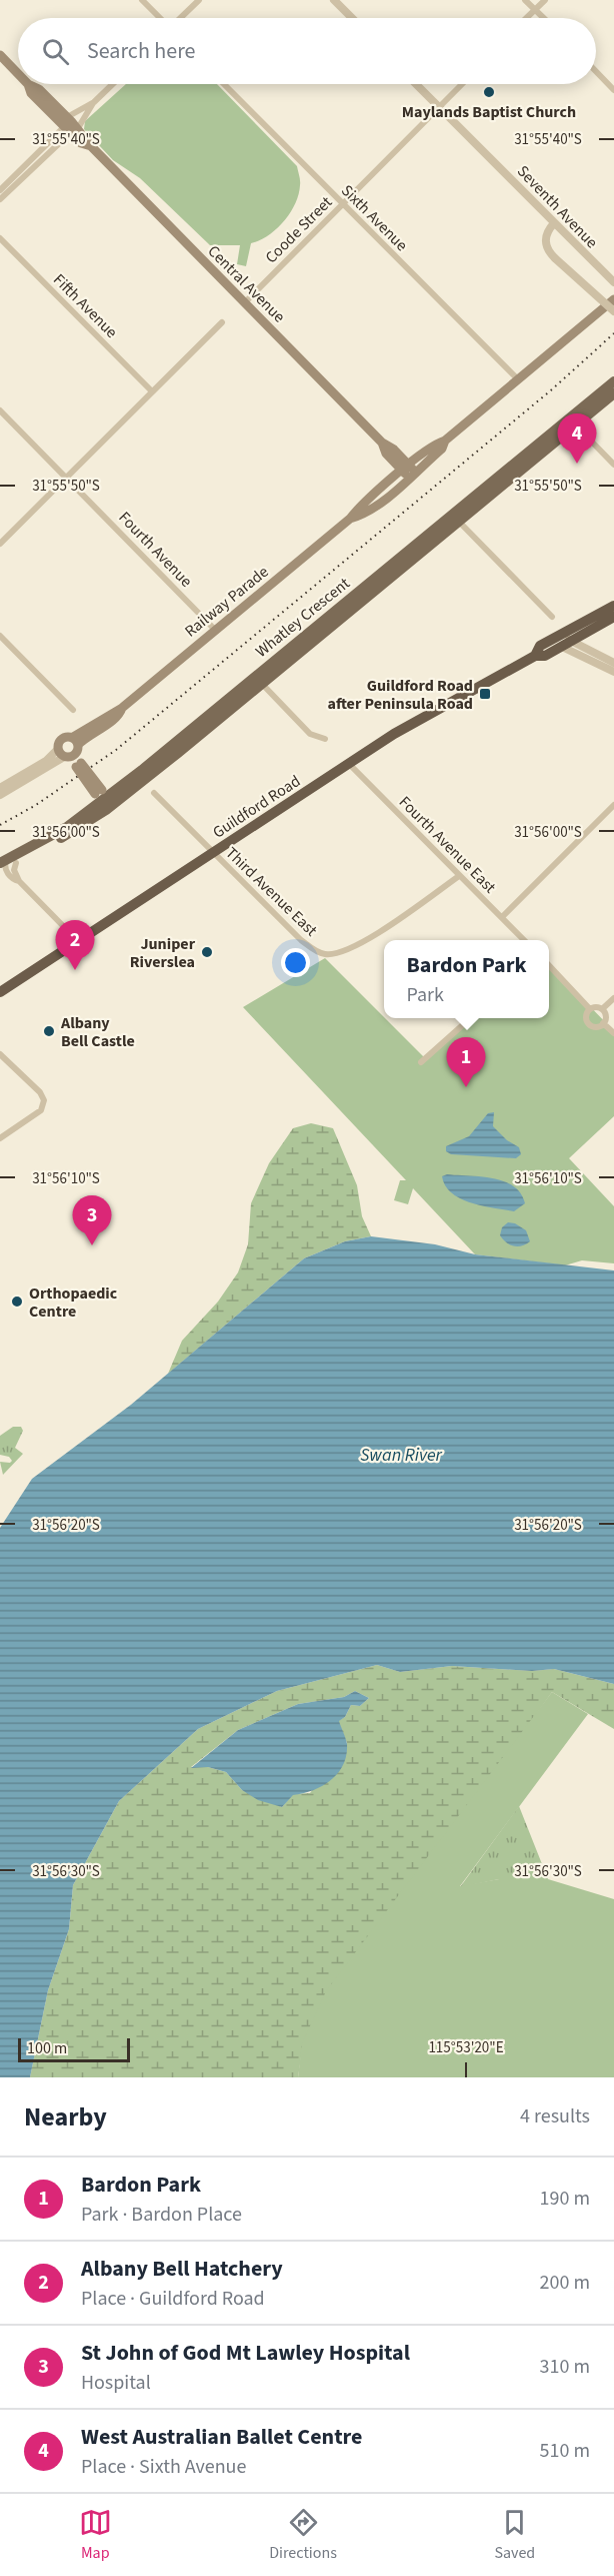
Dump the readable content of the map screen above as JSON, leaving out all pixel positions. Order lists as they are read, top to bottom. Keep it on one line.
{"streets":{"highway":["Guildford Road"],"main road":["Central Avenue","Railway Parade","Whatley Crescent"],"street":["Seventh Avenue","Sixth Avenue","Coode Street","Fifth Avenue","Fourth Avenue","Fourth Avenue East","Third Avenue East"]},"crossings":[["Seventh Avenue","Coode Street"],["Sixth Avenue","Coode Street"],["Sixth Avenue","Railway Parade"],["Coode Street","Central Avenue"],["Central Avenue","Railway Parade"],["Fourth Avenue","Railway Parade"],["Guildford Road","Fourth Avenue East"],["Guildford Road","Third Avenue East"],["Fourth Avenue East","Third Avenue East"]],"water":["Swan River"],"places":{"other":["Maylands Baptist Church","Juniper Riverslea","Albany Bell Castle","Orthopaedic Centre"],"transit":["Guildford Road after Peninsula Road"]},"scale_bar":"100 m","page":{"search":"Search here","pins":["4","2","1","3"],"popup":["Bardon Park","Park"],"scale":"100 m","heading":["Nearby","4 results"],"list":[{"mark":"1","name":"Bardon Park","note":"Park · Bardon Place","value":"190 m"},{"mark":"2","name":"Albany Bell Hatchery","note":"Place · Guildford Road","value":"200 m"},{"mark":"3","name":"St John of God Mt Lawley Hospital","note":"Hospital","value":"310 m"},{"mark":"4","name":"West Australian Ballet Centre","note":"Place · Sixth Avenue","value":"510 m"}],"nav":["Map","Directions","Saved"]},"coordinates":["31°55'40\"S","31°55'50\"S","31°56'00\"S","31°56'10\"S","31°56'20\"S","31°56'30\"S","115°53'20\"E"]}
